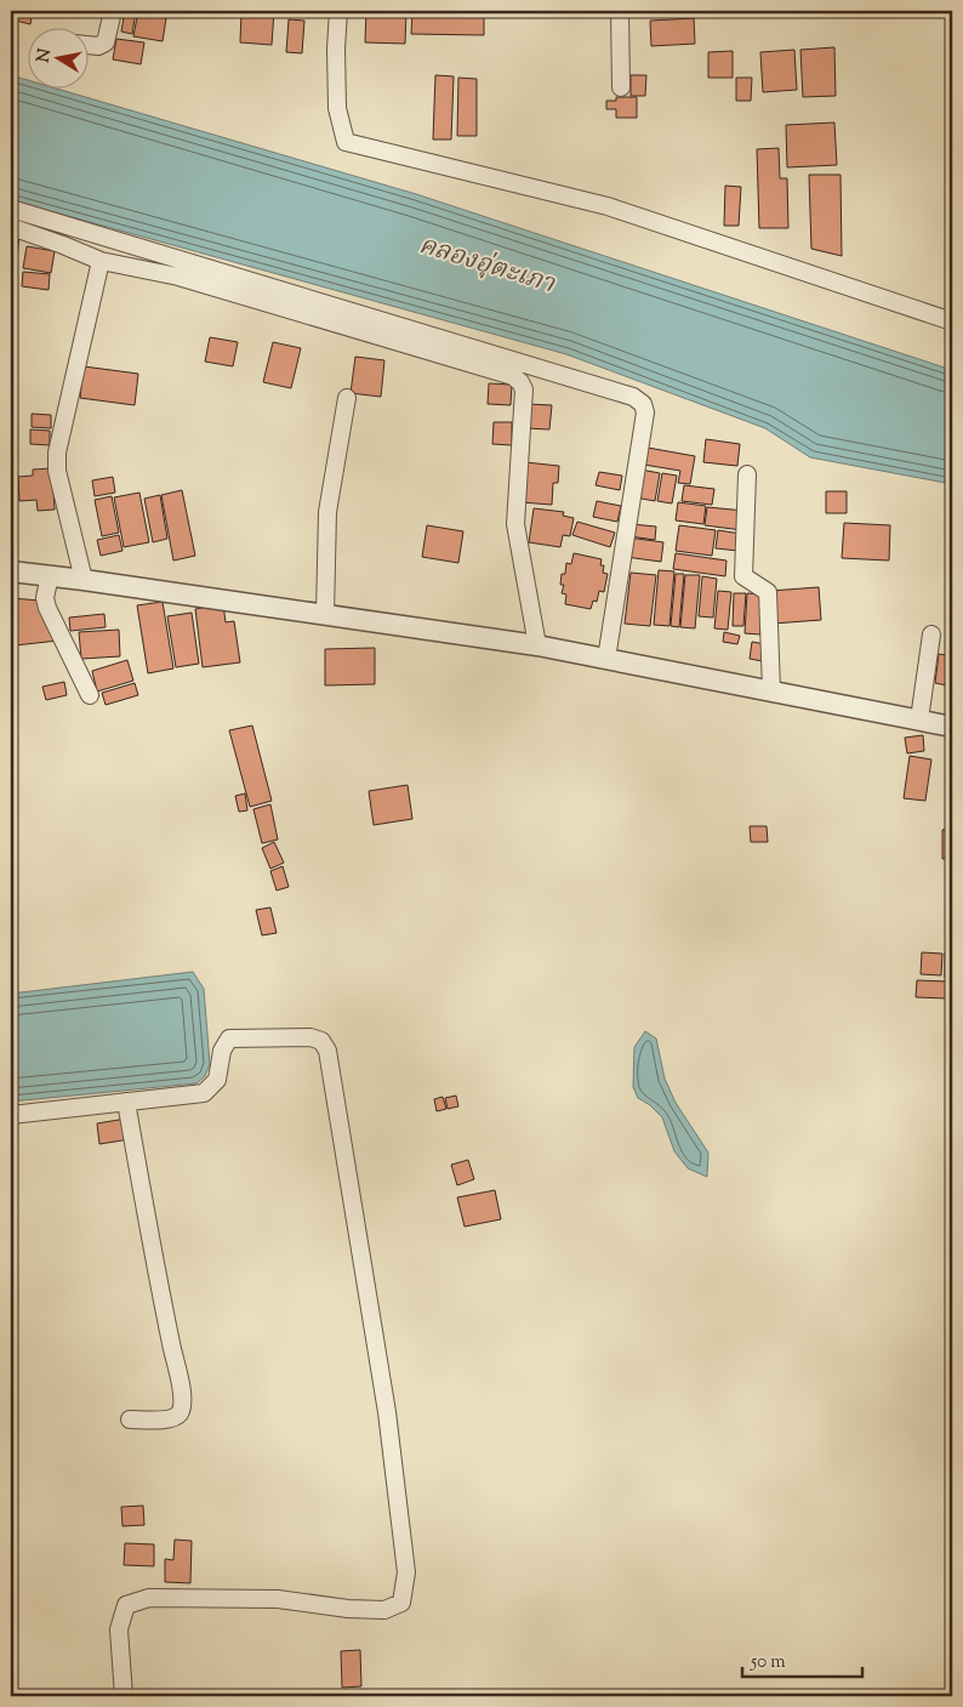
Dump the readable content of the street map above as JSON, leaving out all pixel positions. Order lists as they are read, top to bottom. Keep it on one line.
{"water":["คลองอุ่ตะเภา"],"scale_bar":"50 m","north":"left"}
